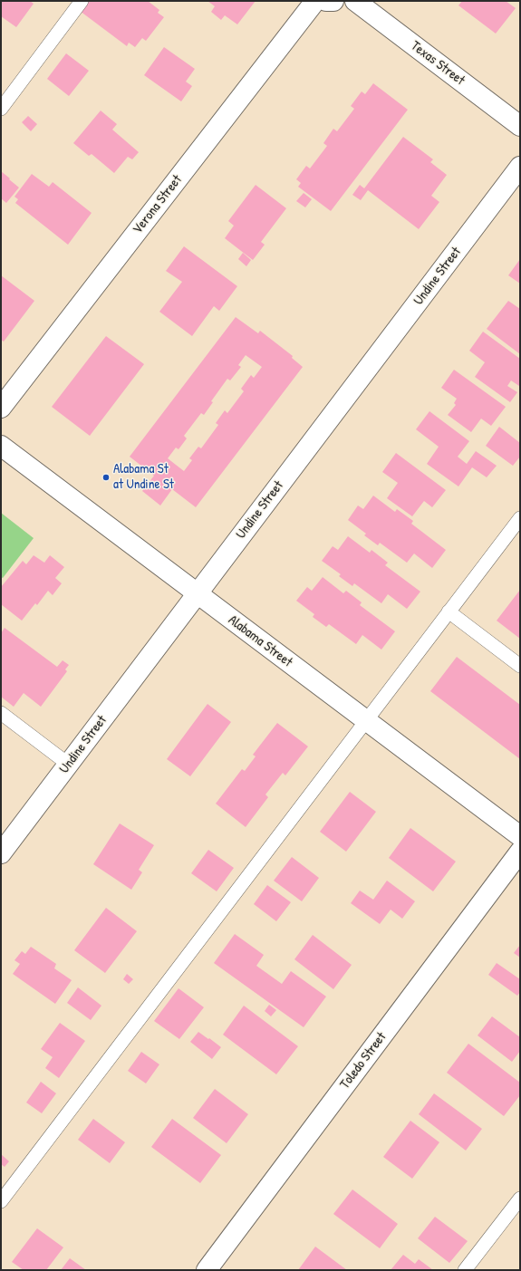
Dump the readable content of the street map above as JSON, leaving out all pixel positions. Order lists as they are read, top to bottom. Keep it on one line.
{"streets":{"street":["Texas Street","Verona Street","Undine Street","Alabama Street","Toledo Street"]},"crossings":[["Undine Street","Alabama Street"]],"places":["Alabama St at Undine St"]}
